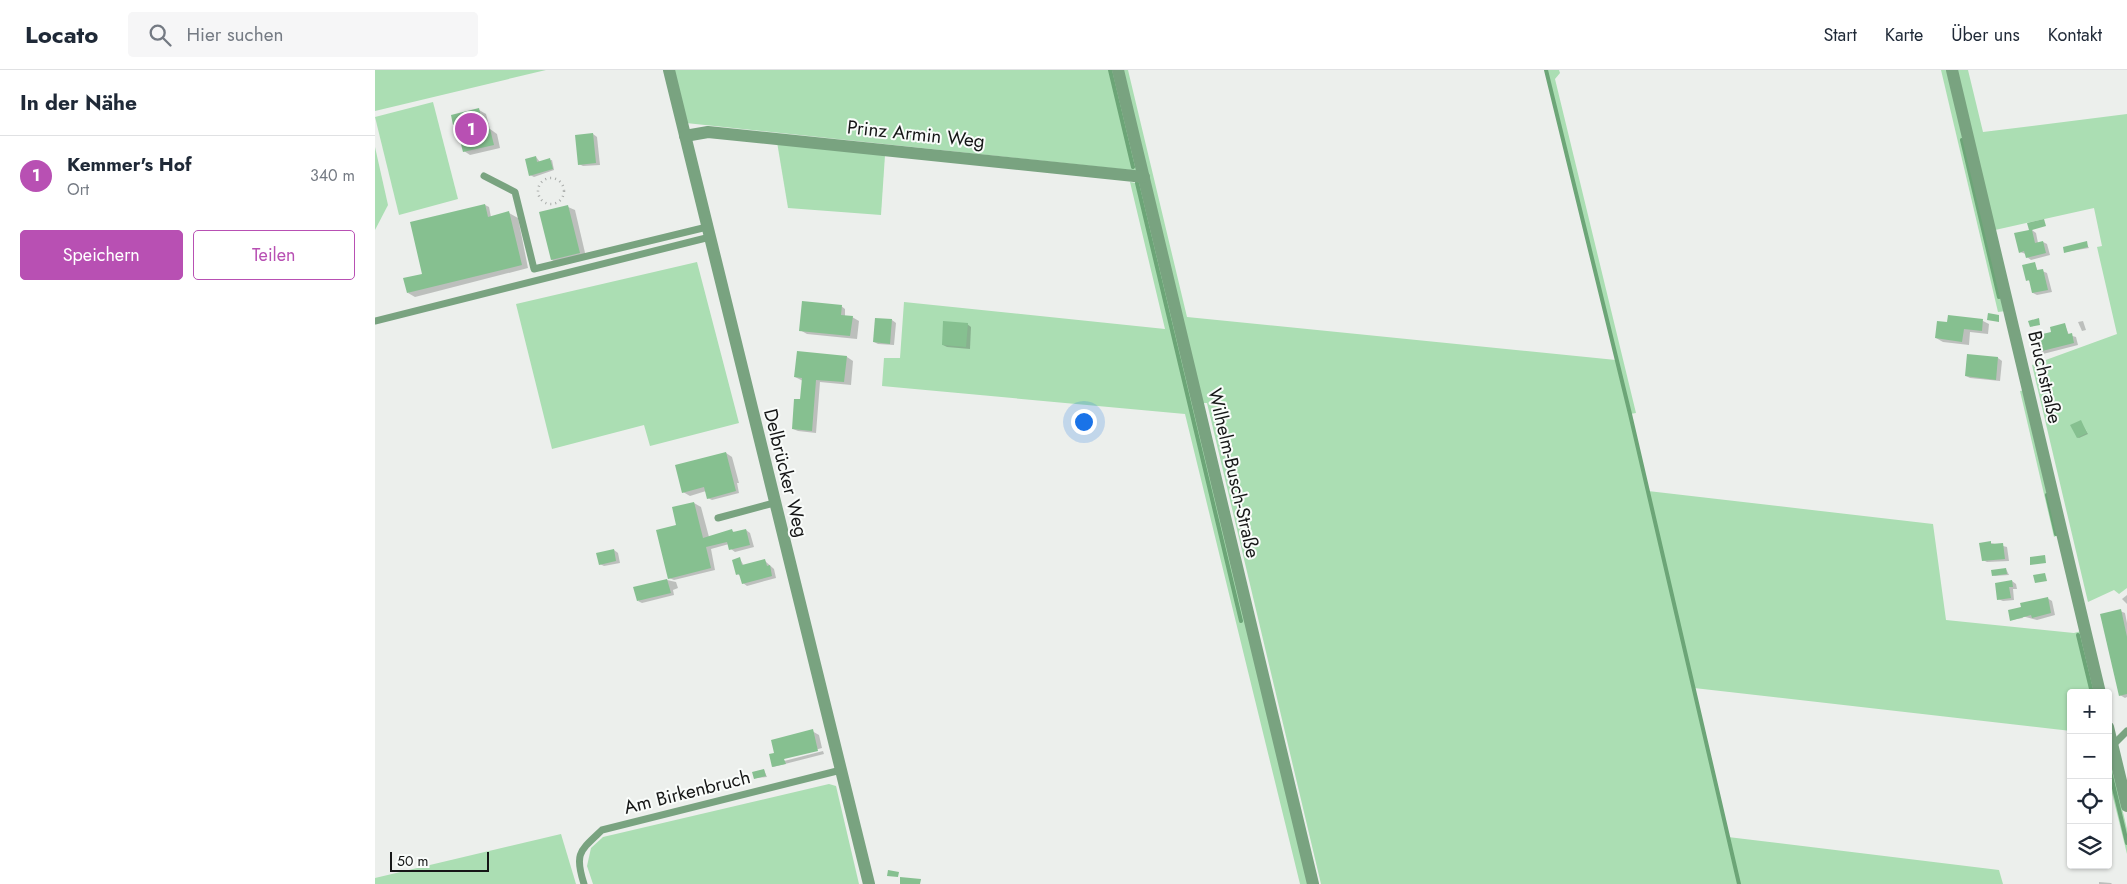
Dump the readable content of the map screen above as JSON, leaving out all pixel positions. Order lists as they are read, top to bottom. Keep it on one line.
{"streets":{"street":["Prinz Armin Weg","Bruchstraße","Delbrücker Weg","Wilhelm-Busch-Straße"],"lane":["Am Birkenbruch"]},"crossings":[["Prinz Armin Weg","Delbrücker Weg"],["Prinz Armin Weg","Wilhelm-Busch-Straße"],["Delbrücker Weg","Am Birkenbruch"]],"scale_bar":"50 m","page":{"header":"Locato","search":"Hier suchen","nav":["Start","Karte","Über uns","Kontakt"],"heading":"In der Nähe","pins":"1","list":[{"mark":"1","name":"Kemmer's Hof","note":"Ort","value":"340 m"}],"buttons":["Speichern","Teilen"],"map_buttons":["+","−"],"scale":"50 m"}}
